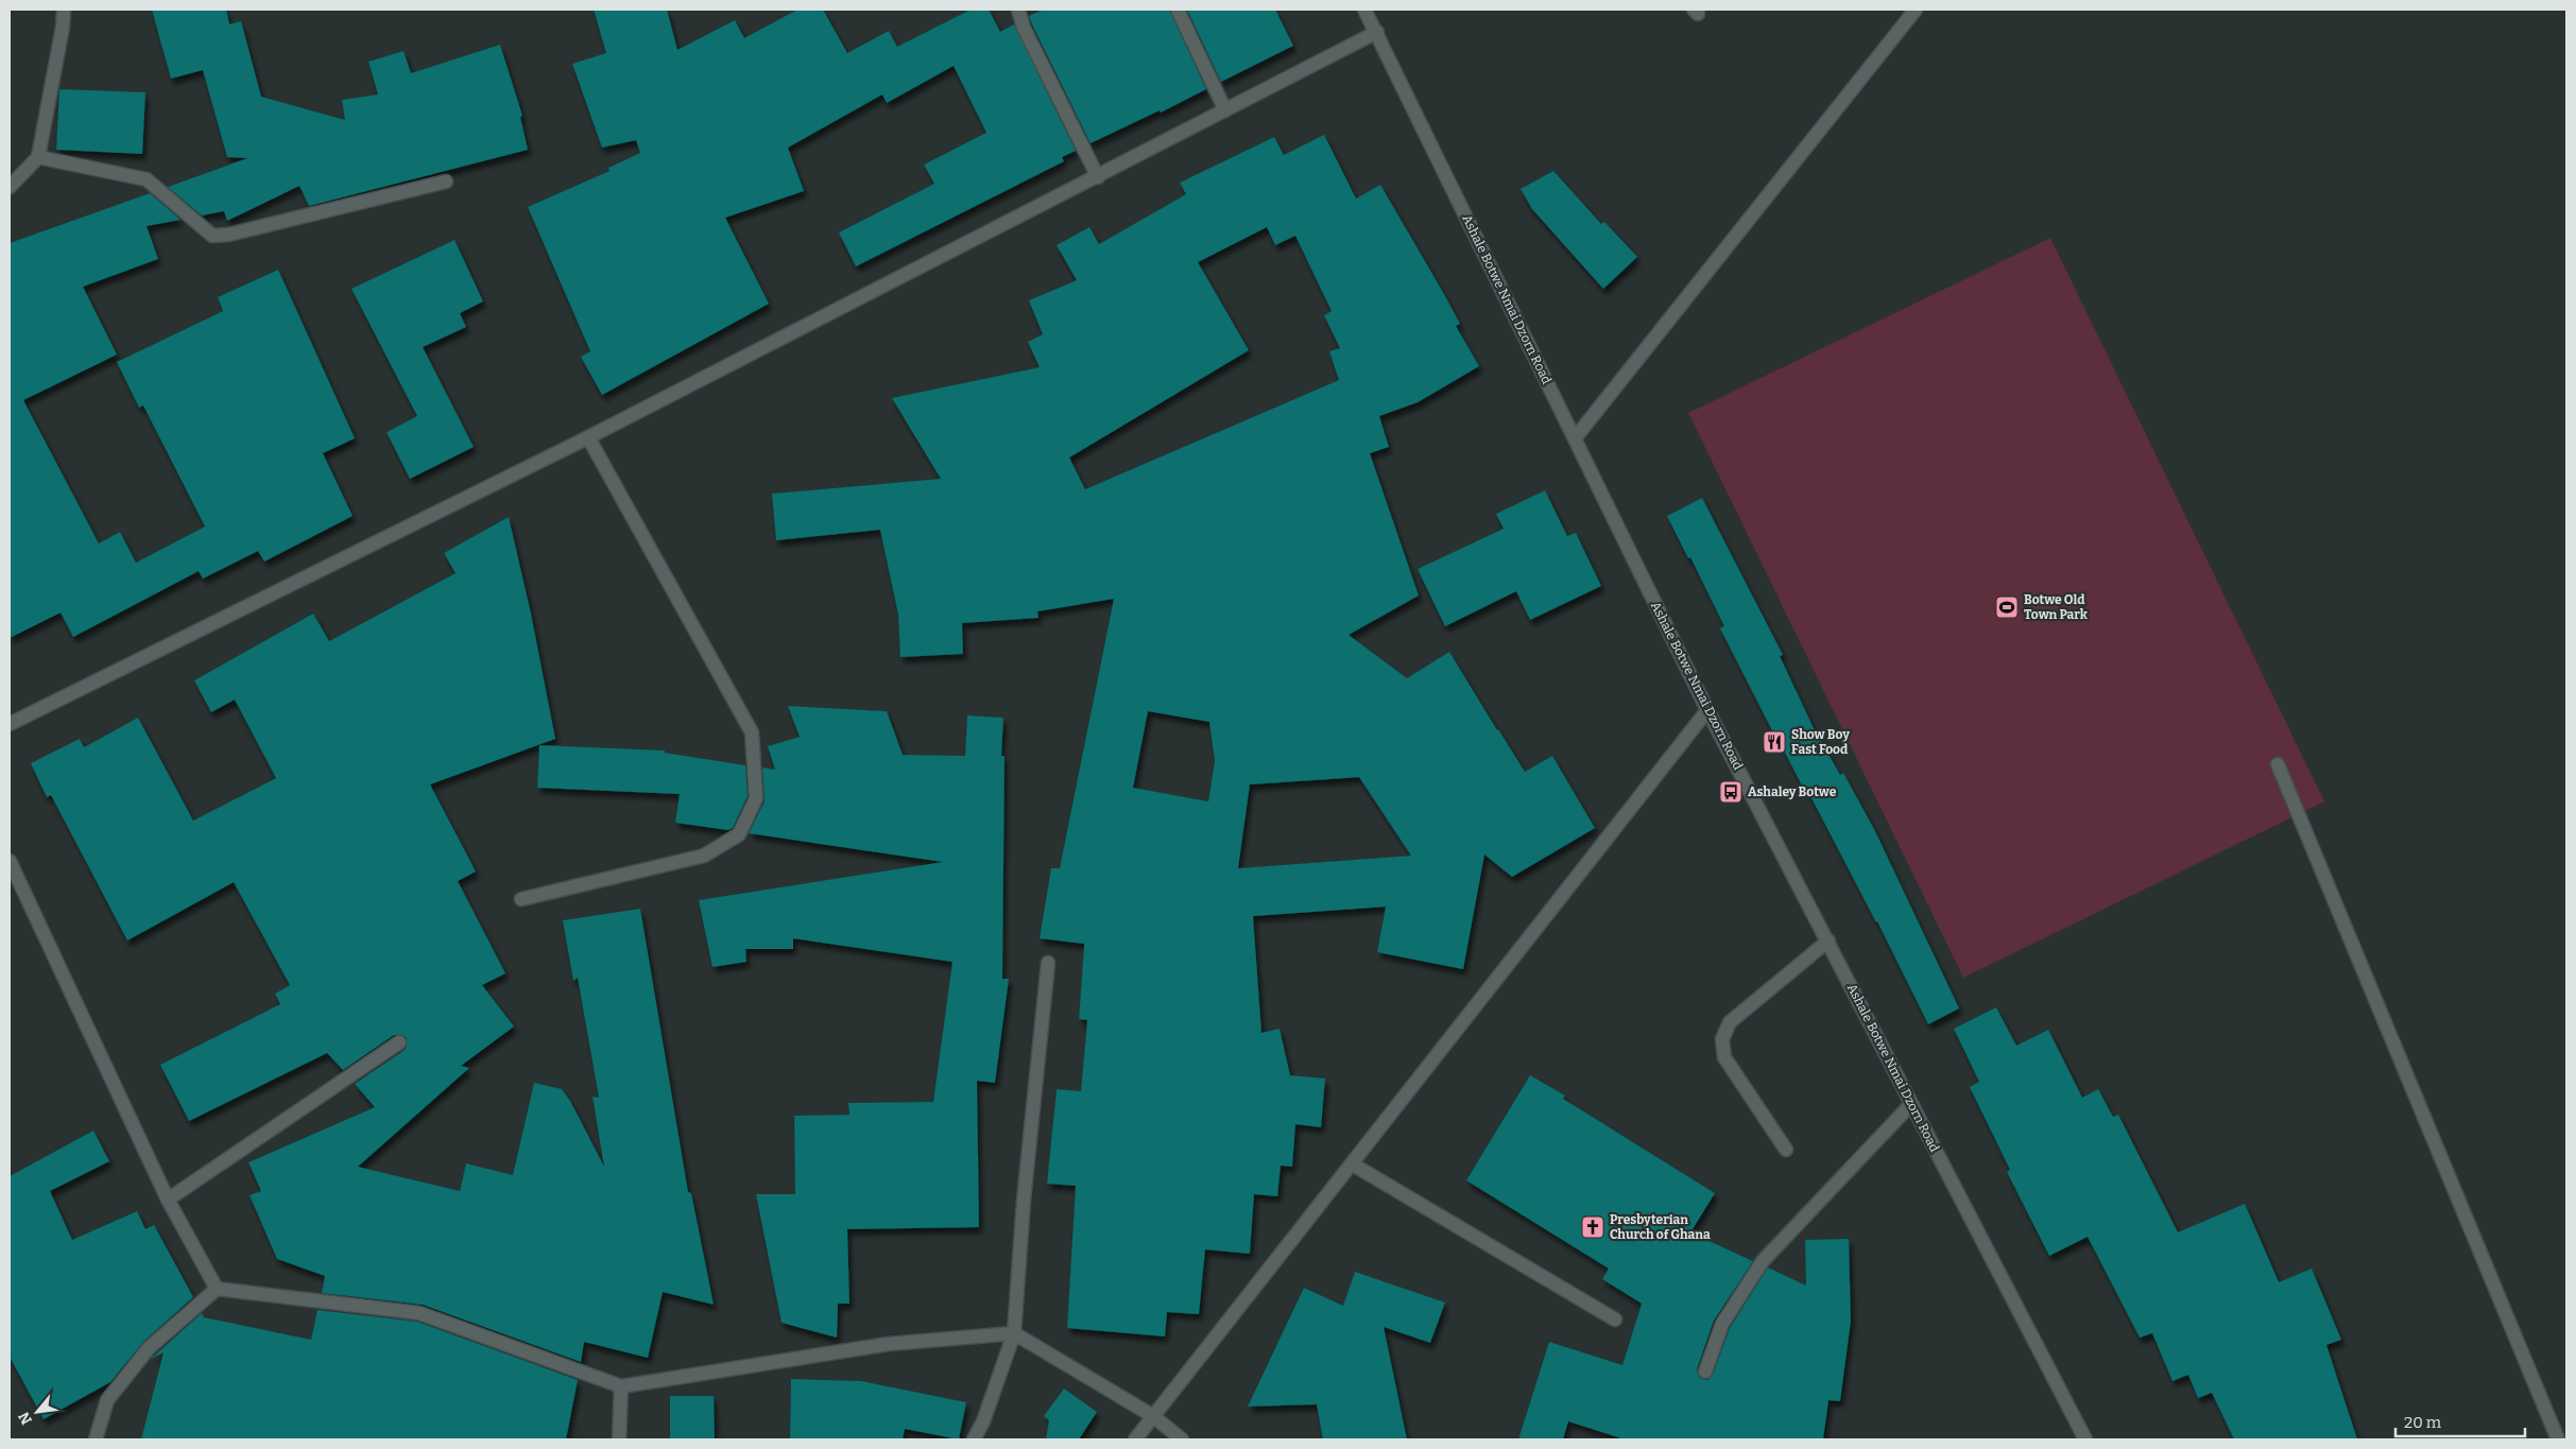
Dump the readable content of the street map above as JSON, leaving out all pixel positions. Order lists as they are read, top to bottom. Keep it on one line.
{"streets":{"street":["Ashale Botwe Nmai Dzorn Road"]},"places":{"sports":["Botwe Old Town Park"],"restaurant":["Show Boy Fast Food"],"bus stop":["Ashaley Botwe"],"church":["Presbyterian Church of Ghana"]},"scale_bar":"20 m","north":"bottom left"}
